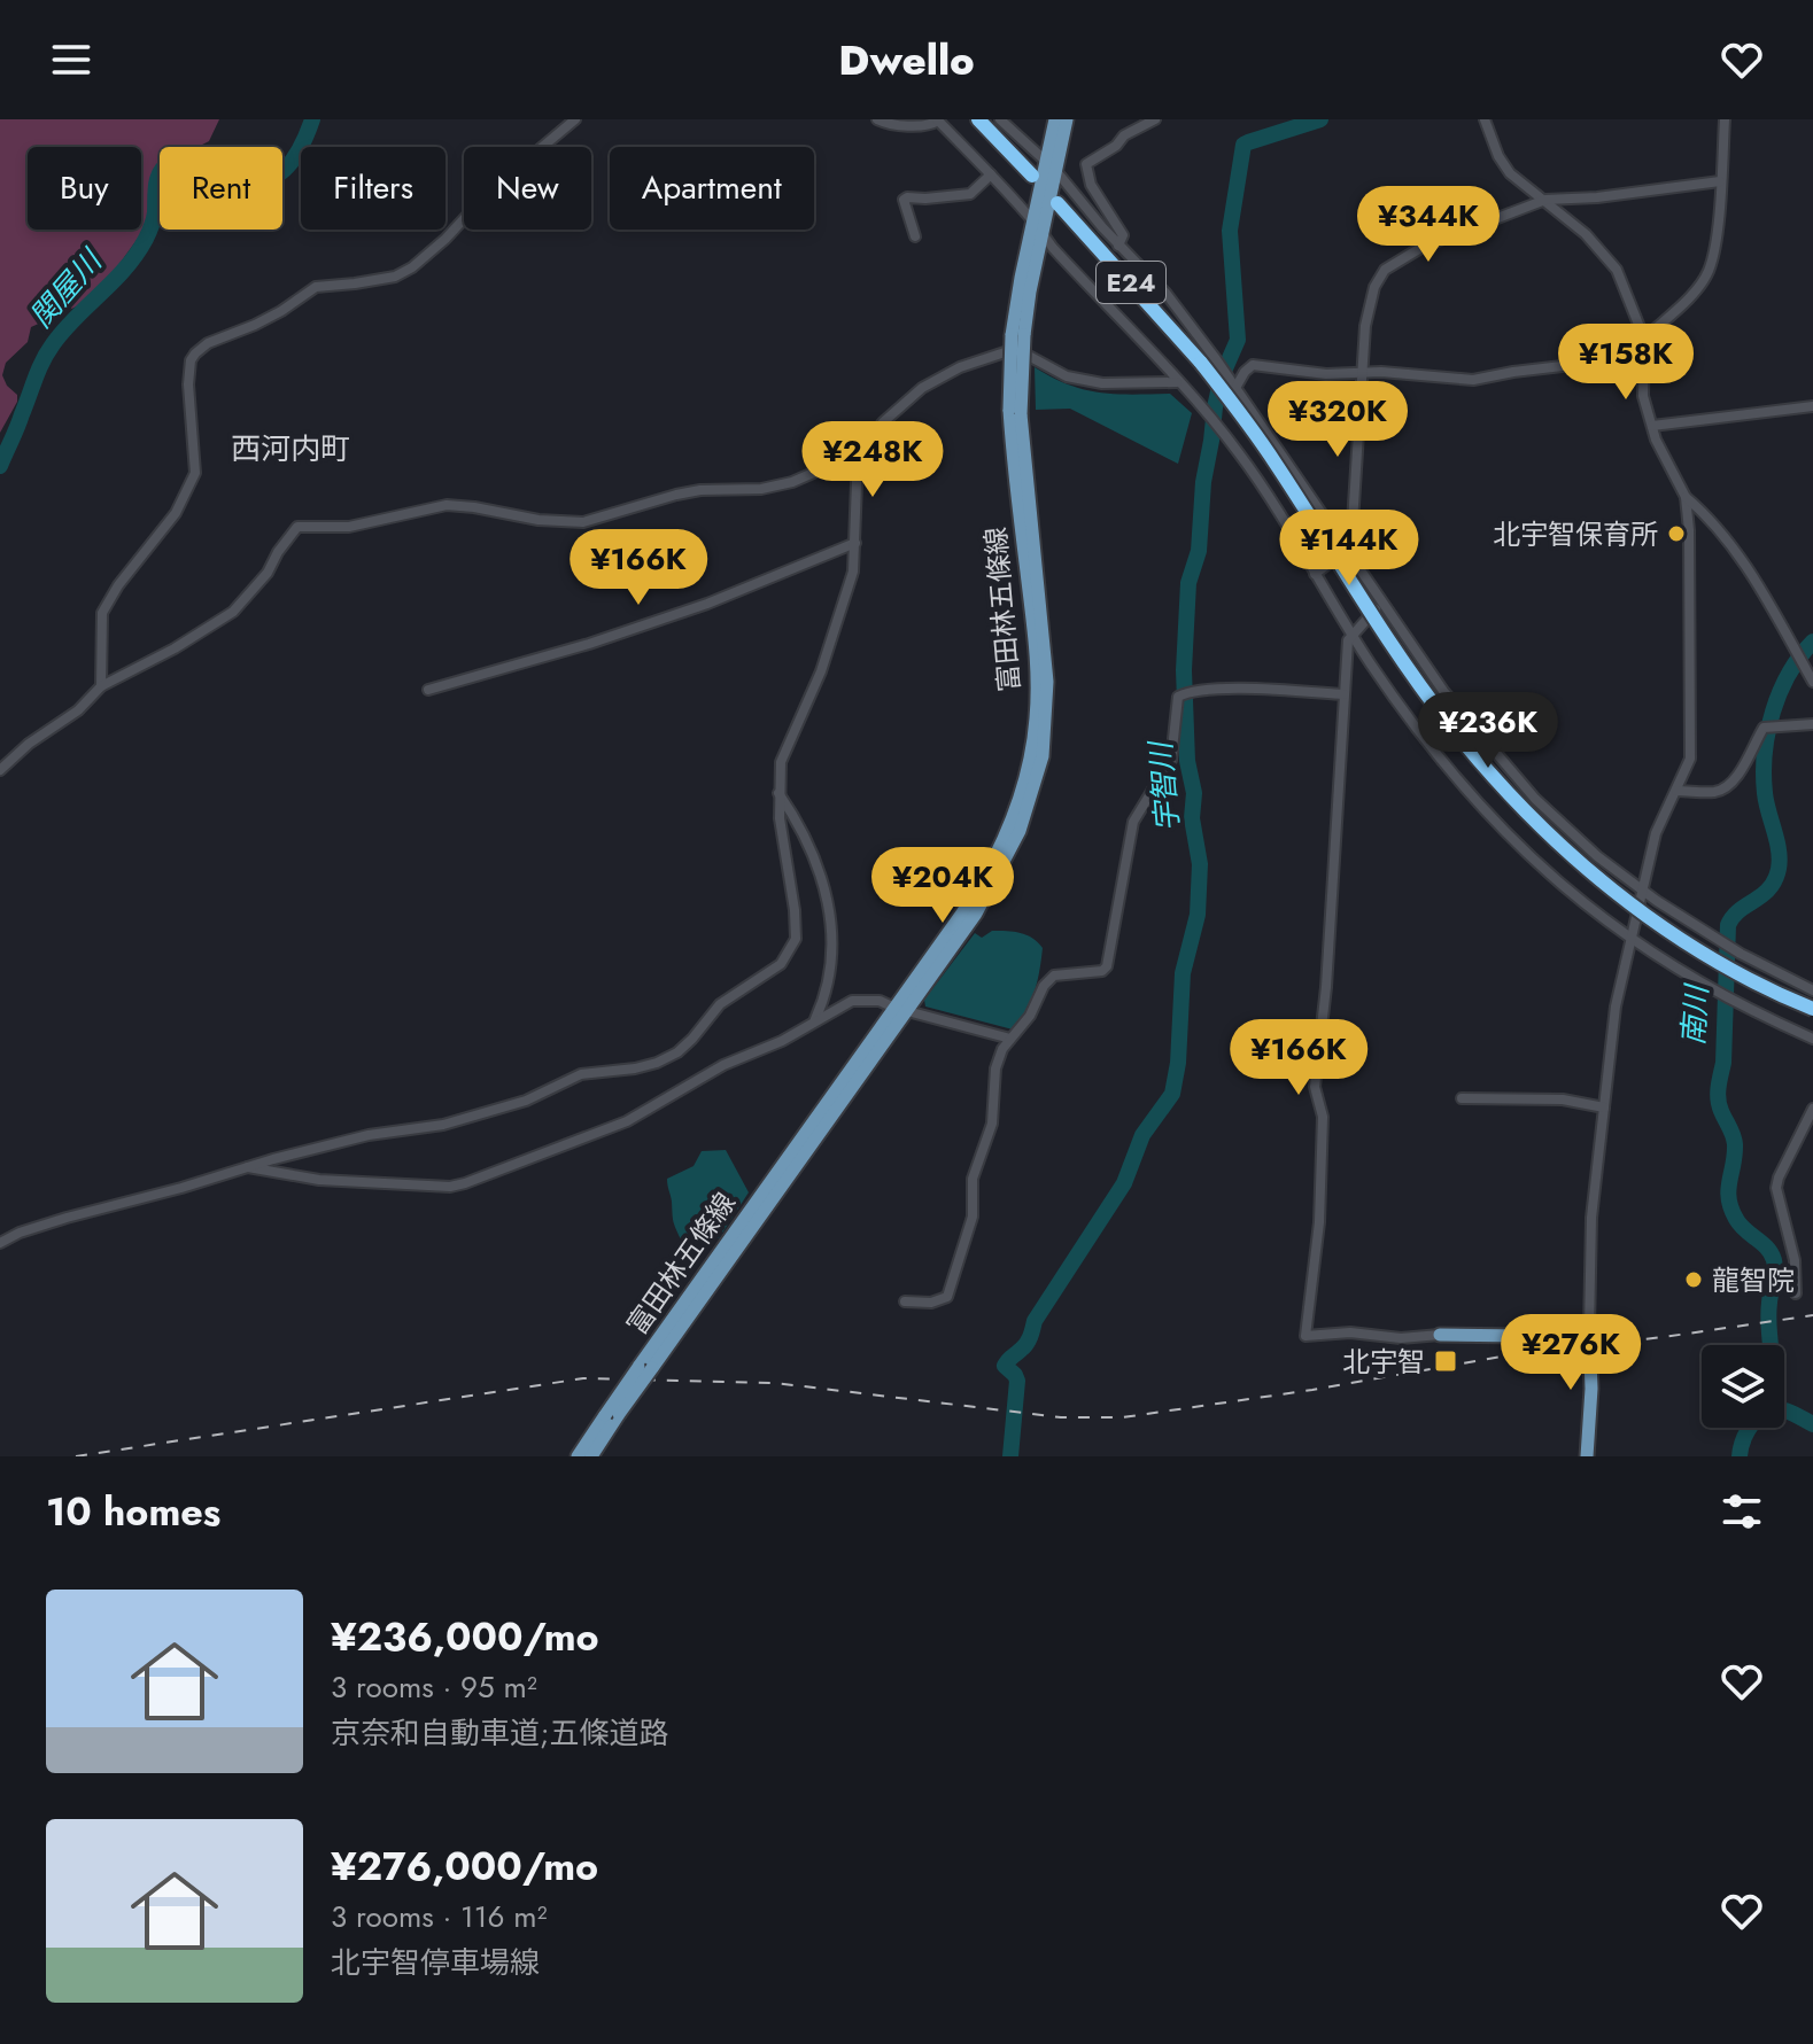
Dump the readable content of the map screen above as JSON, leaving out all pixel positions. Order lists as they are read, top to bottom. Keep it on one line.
{"streets":{"highway":["E24"],"main road":["富田林五條線"]},"districts":["西河内町"],"water":["関屋川","宇智川","南川"],"places":{"other":["北宇智保育所","龍智院"],"transit":["北宇智"]},"page":{"header":"Dwello","chip":["Buy","Rent","Filters","New","Apartment"],"price":["¥344K","¥158K","¥320K","¥248K","¥144K","¥166K","¥236K","¥204K","¥166K","¥276K"],"heading":"10 homes","list":[{"name":"¥236,000/mo","note":"3 rooms · 95 m² · 京奈和自動車道;五條道路"},{"name":"¥276,000/mo","note":"3 rooms · 116 m² · 北宇智停車場線"}]}}
